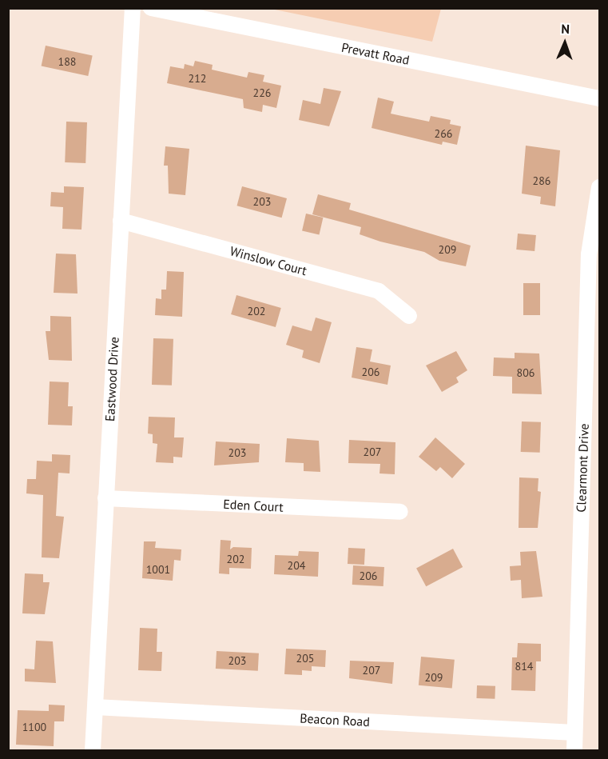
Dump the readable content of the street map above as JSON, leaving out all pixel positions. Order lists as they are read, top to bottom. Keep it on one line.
{"streets":{"street":["Prevatt Road","Winslow Court","Eastwood Drive","Clearmont Drive","Eden Court","Beacon Road"]},"crossings":[["Winslow Court","Eastwood Drive"],["Eastwood Drive","Eden Court"],["Eastwood Drive","Beacon Road"],["Clearmont Drive","Beacon Road"]],"house_numbers":["188","212","226","266","286","203","209","202","206","806","207","203","202","204","1001","206","205","203","814","207","209","1100"],"north":"top"}
